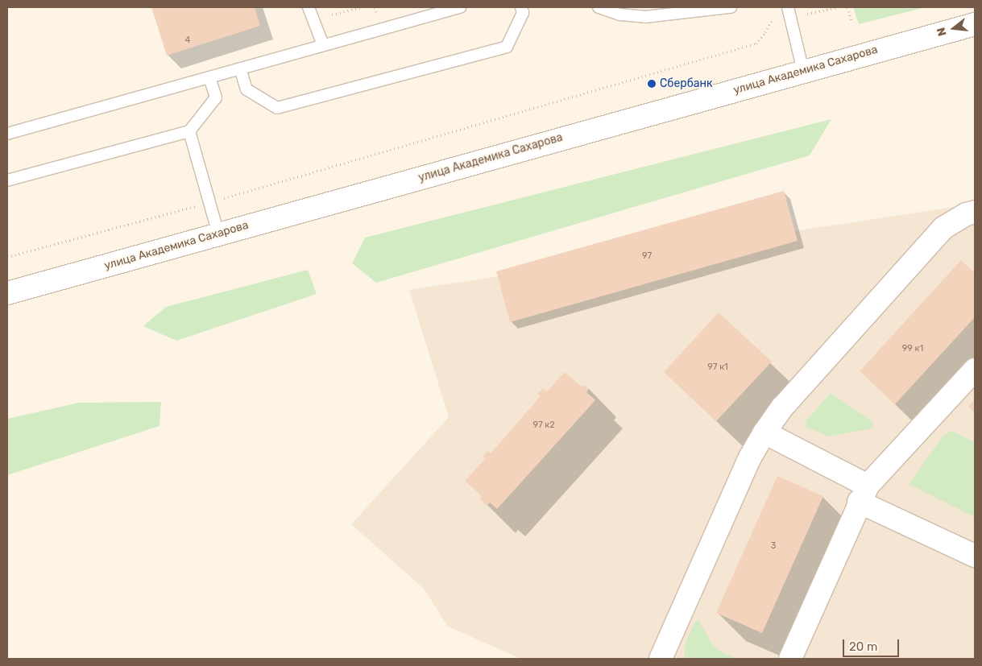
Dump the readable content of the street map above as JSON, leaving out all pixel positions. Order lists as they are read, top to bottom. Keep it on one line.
{"streets":{"street":["улица Академика Сахарова"]},"places":["Сбербанк"],"house_numbers":["4","97","99 к1","97 к1","97 к2","3"],"scale_bar":"20 m","north":"left"}
